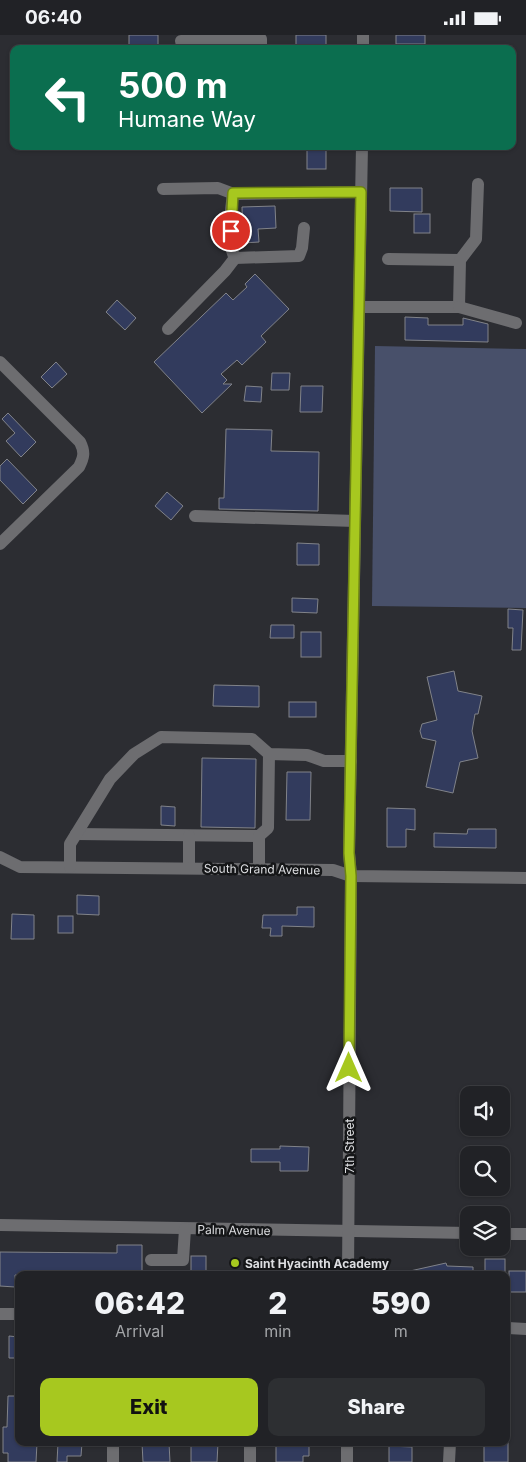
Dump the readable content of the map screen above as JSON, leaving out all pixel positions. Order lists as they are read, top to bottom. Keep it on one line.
{"streets":{"street":["South Grand Avenue","7th Street","Palm Avenue"]},"crossings":[["South Grand Avenue","7th Street"],["7th Street","Palm Avenue"]],"places":["Saint Hyacinth Academy"],"page":{"status":"06:40","turn":["500 m","Humane Way"],"eta":["06:42","Arrival","2","min","590","m"],"buttons":["Exit","Share"]}}
